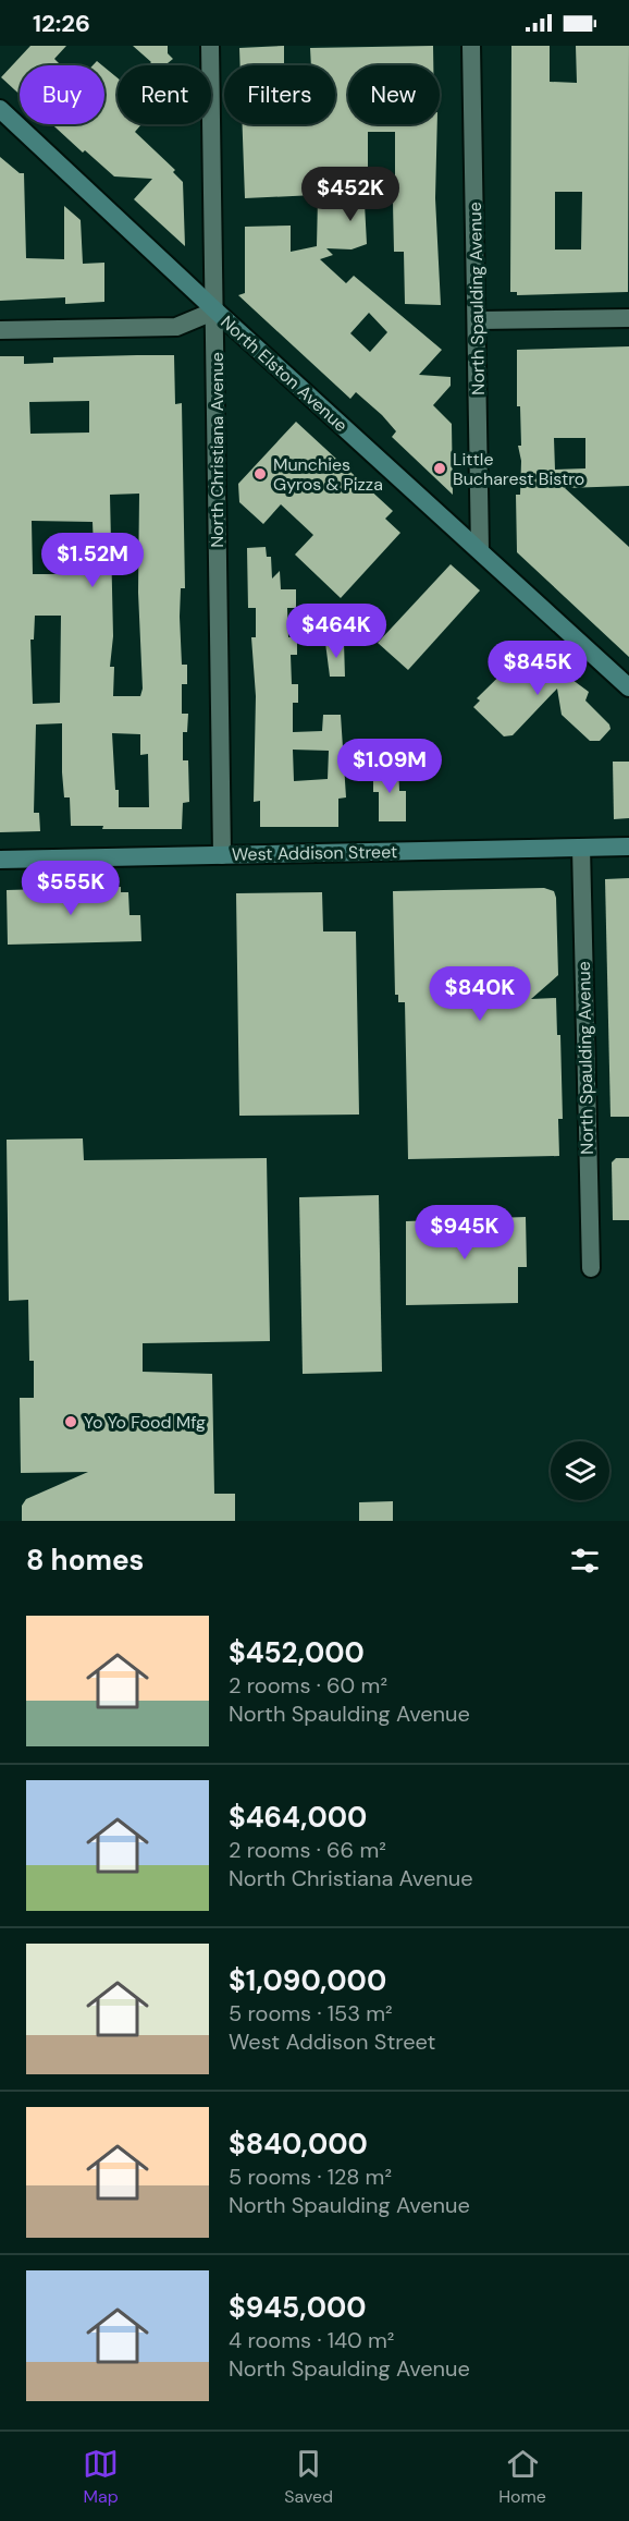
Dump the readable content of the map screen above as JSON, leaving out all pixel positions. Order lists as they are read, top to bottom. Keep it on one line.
{"streets":{"main road":["North Elston Avenue","West Addison Street"],"street":["North Spaulding Avenue","North Christiana Avenue"]},"crossings":[["North Spaulding Avenue","North Elston Avenue"],["North Spaulding Avenue","West Addison Street"],["North Elston Avenue","North Christiana Avenue"],["North Christiana Avenue","West Addison Street"]],"places":["Little Bucharest Bistro","Munchies Gyros & Pizza","Yo Yo Food Mfg"],"page":{"status":"12:26","chip":["Buy","Rent","Filters","New"],"price":["$452K","$1.52M","$464K","$845K","$1.09M","$555K","$840K","$945K"],"heading":"8 homes","list":[{"name":"$452,000","note":"2 rooms · 60 m² · North Spaulding Avenue"},{"name":"$464,000","note":"2 rooms · 66 m² · North Christiana Avenue"},{"name":"$1,090,000","note":"5 rooms · 153 m² · West Addison Street"},{"name":"$840,000","note":"5 rooms · 128 m² · North Spaulding Avenue"},{"name":"$945,000","note":"4 rooms · 140 m² · North Spaulding Avenue"}],"tabs":["Map","Saved","Home"]}}
